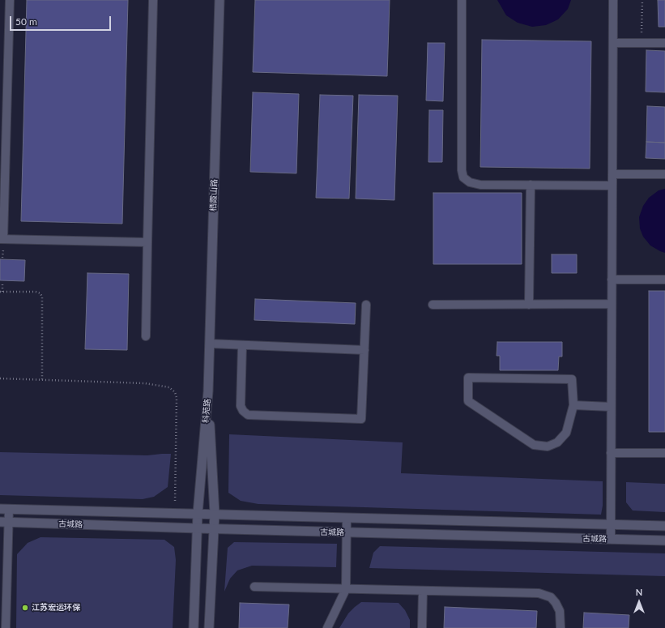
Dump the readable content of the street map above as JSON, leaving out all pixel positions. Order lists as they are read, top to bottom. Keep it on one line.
{"streets":{"main road":["栖霞山路","科苑路","古城路"]},"crossings":[["栖霞山路","科苑路"],["科苑路","古城路"]],"places":["江苏宏运环保"],"scale_bar":"50 m","north":"top"}
